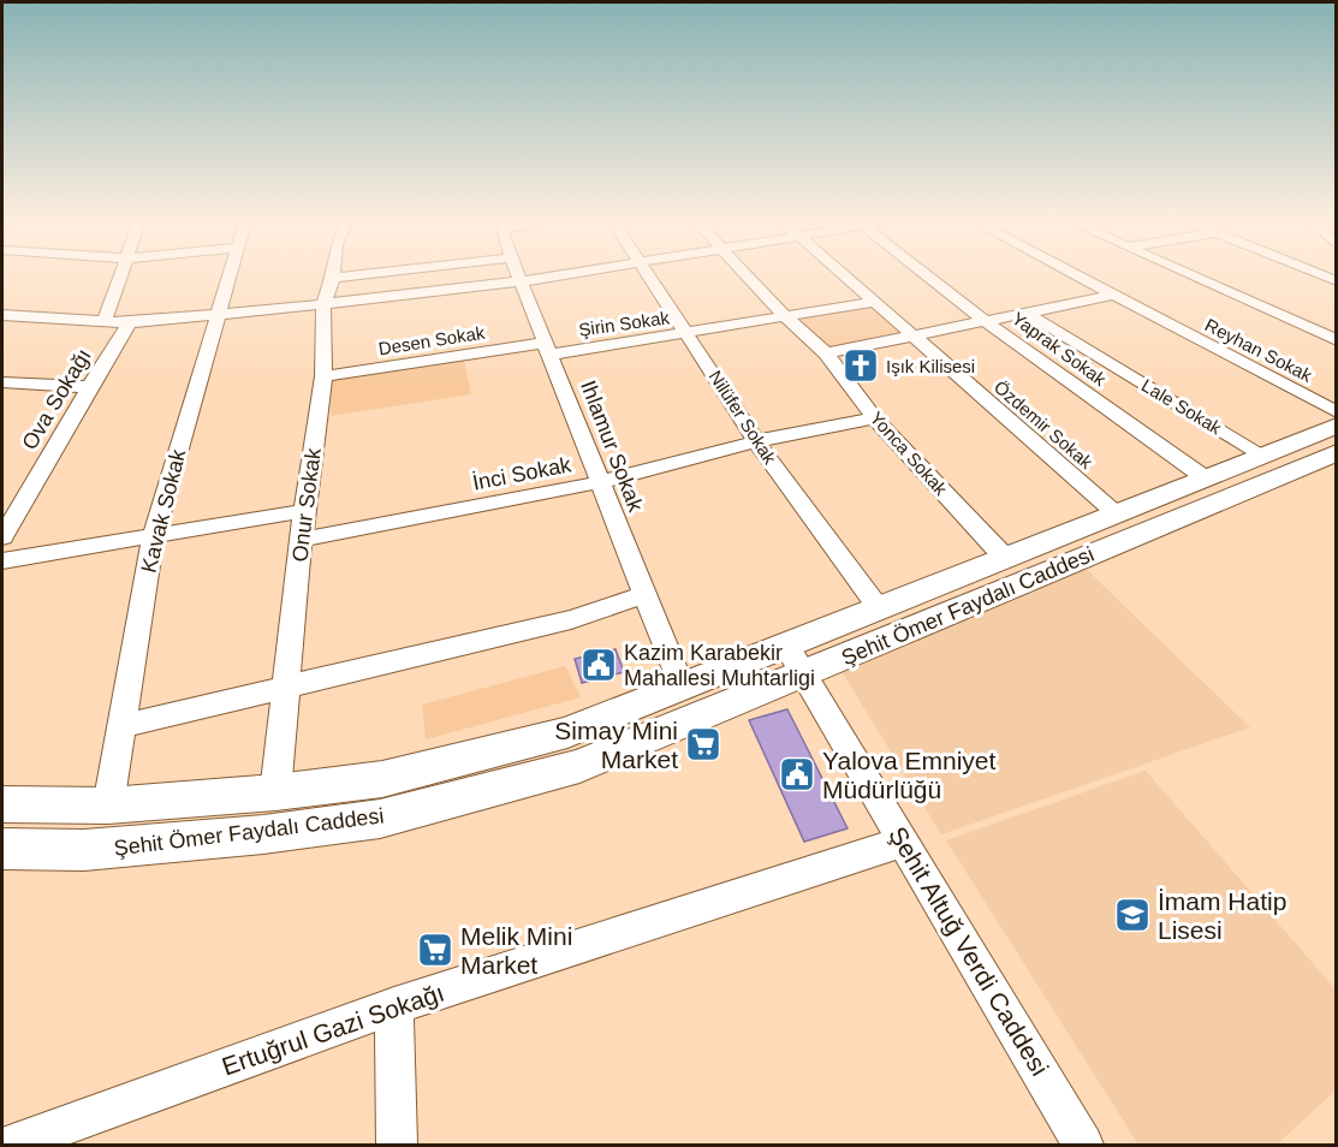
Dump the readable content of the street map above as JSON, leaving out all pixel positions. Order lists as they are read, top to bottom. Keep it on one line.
{"streets":{"main road":["Şehit Ömer Faydalı Caddesi"],"street":["Şirin Sokak","Desen Sokak","Yaprak Sokak","Reyhan Sokak","Ova Sokağı","Lale Sokak","Nilüfer Sokak","Özdemir Sokak","Ihlamur Sokak","Yonca Sokak","İnci Sokak","Onur Sokak","Kavak Sokak","Şehit Altuğ Verdi Caddesi","Ertuğrul Gazi Sokağı"]},"crossings":[["Şirin Sokak","Desen Sokak"],["Şirin Sokak","Nilüfer Sokak"],["Şirin Sokak","Özdemir Sokak"],["Şirin Sokak","Ihlamur Sokak"],["Şirin Sokak","Yonca Sokak"],["Desen Sokak","Ihlamur Sokak"],["Desen Sokak","Onur Sokak"],["Yaprak Sokak","Şehit Ömer Faydalı Caddesi"],["Lale Sokak","Şehit Ömer Faydalı Caddesi"],["Nilüfer Sokak","İnci Sokak"],["Nilüfer Sokak","Şehit Ömer Faydalı Caddesi"],["Özdemir Sokak","Şehit Ömer Faydalı Caddesi"],["Ihlamur Sokak","İnci Sokak"],["Ihlamur Sokak","Şehit Ömer Faydalı Caddesi"],["Yonca Sokak","İnci Sokak"],["Yonca Sokak","Şehit Ömer Faydalı Caddesi"],["İnci Sokak","Onur Sokak"],["Onur Sokak","Şehit Ömer Faydalı Caddesi"],["Kavak Sokak","Şehit Ömer Faydalı Caddesi"],["Şehit Ömer Faydalı Caddesi","Şehit Altuğ Verdi Caddesi"],["Şehit Altuğ Verdi Caddesi","Ertuğrul Gazi Sokağı"]],"places":{"church":["Işık Kilisesi"],"public building":["Kazim Karabekir Mahallesi Muhtarligi","Yalova Emniyet Müdürlüğü"],"supermarket":["Simay Mini Market","Melik Mini Market"],"school or university":["İmam Hatip Lisesi"]}}
